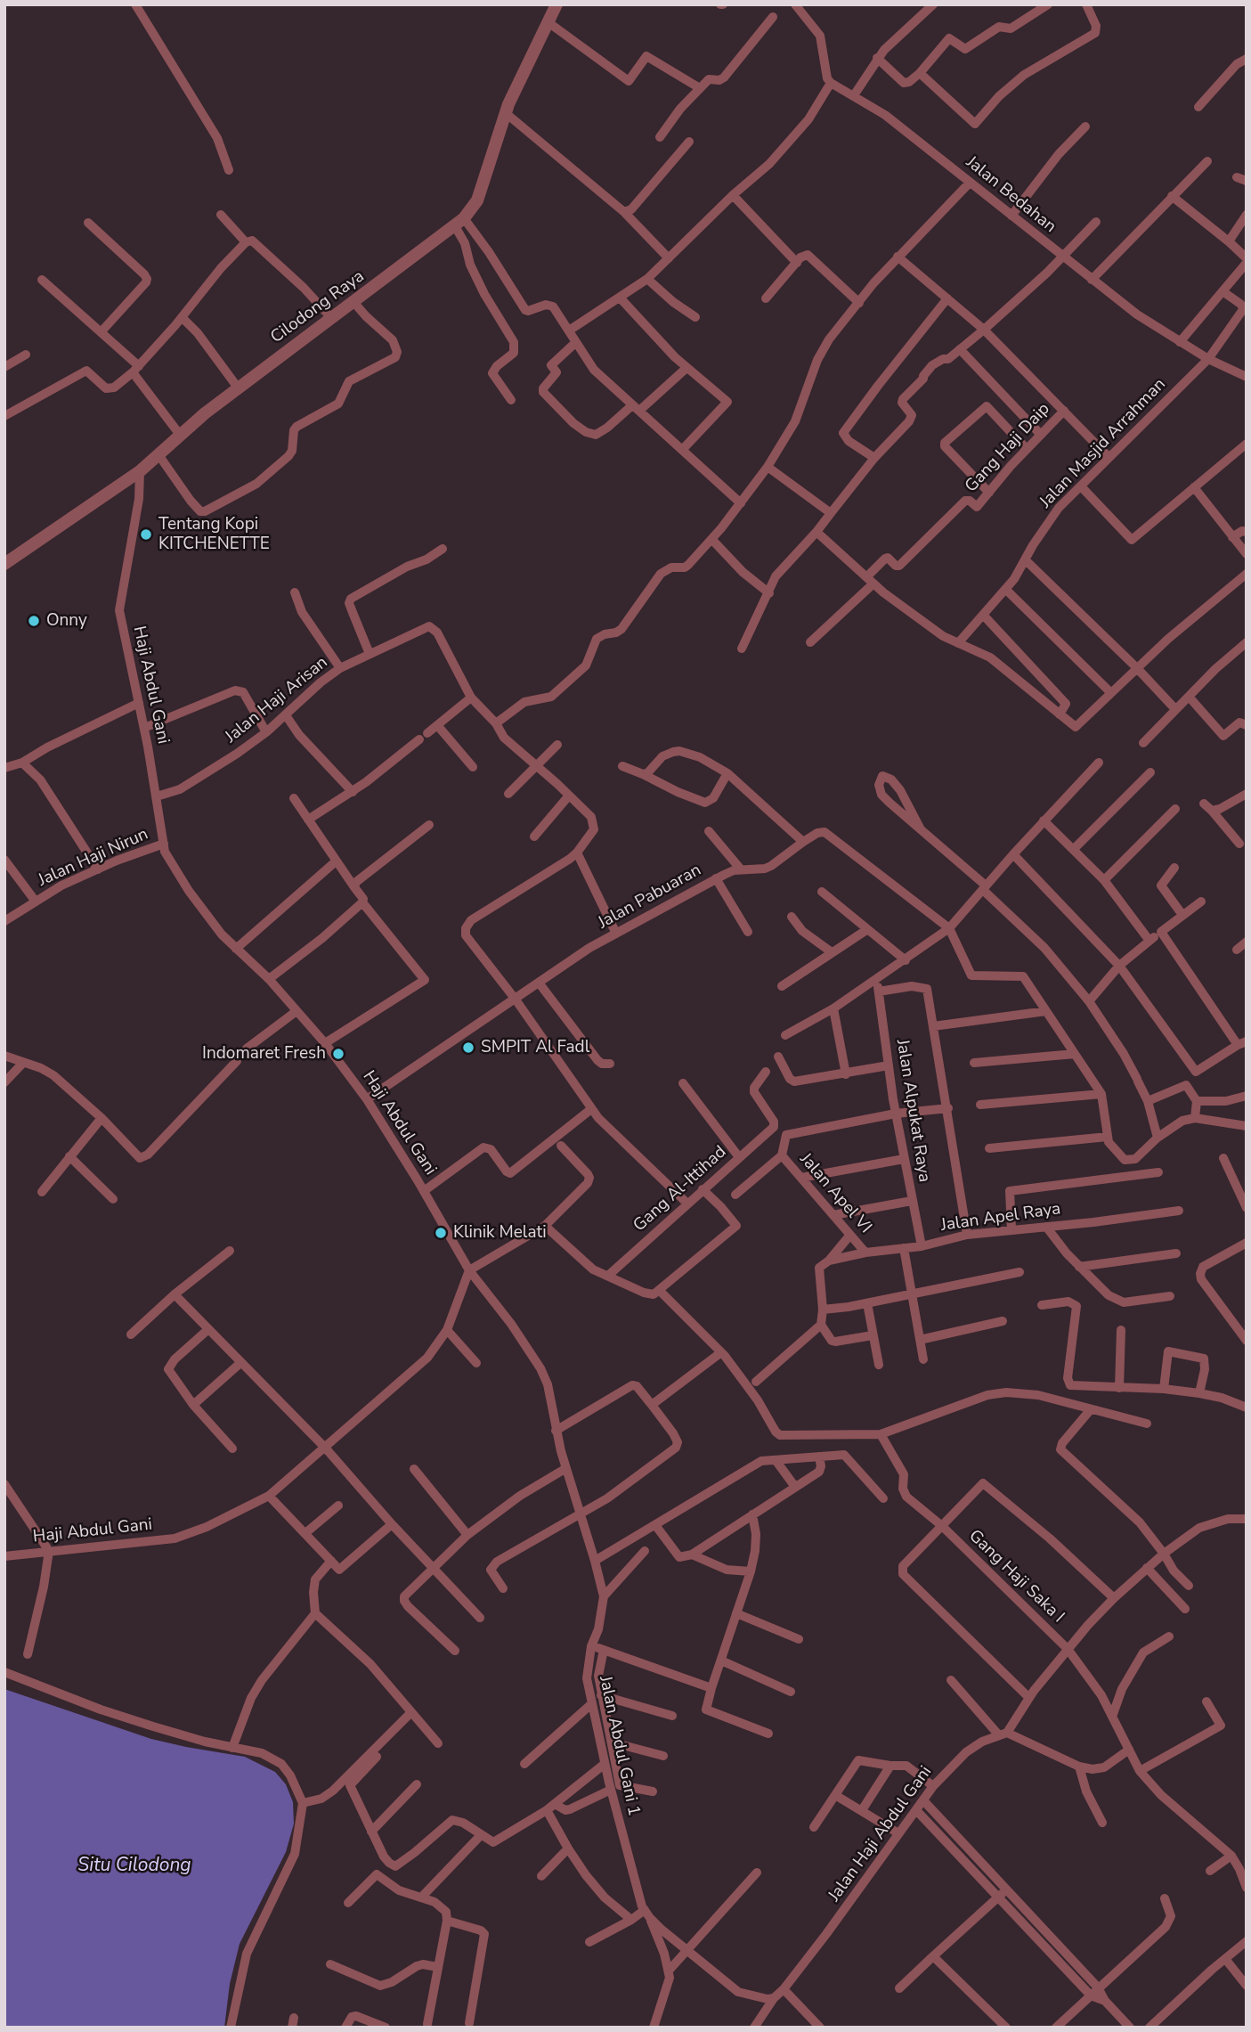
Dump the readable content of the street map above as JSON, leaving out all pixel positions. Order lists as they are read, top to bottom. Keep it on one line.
{"streets":{"street":["Jalan Bedahan","Cilodong Raya","Jalan Masjid Arrahman","Gang Haji Daip","Haji Abdul Gani","Jalan Haji Arisan","Jalan Haji Nirun","Jalan Pabuaran","Jalan Alpukat Raya","Gang Al-Ittihad","Jalan Apel VI","Jalan Apel Raya","Gang Haji Saka I","Jalan Abdul Gani 1","Jalan Haji Abdul Gani"]},"crossings":[["Jalan Bedahan","Jalan Masjid Arrahman"],["Cilodong Raya","Haji Abdul Gani"],["Haji Abdul Gani","Jalan Haji Arisan"],["Haji Abdul Gani","Jalan Haji Nirun"],["Haji Abdul Gani","Jalan Pabuaran"],["Haji Abdul Gani","Jalan Abdul Gani 1"],["Jalan Alpukat Raya","Jalan Apel Raya"],["Jalan Apel VI","Jalan Apel Raya"]],"water":["Situ Cilodong"],"places":["Tentang Kopi KITCHENETTE","Onny","SMPIT Al Fadl","Indomaret Fresh","Klinik Melati"]}
